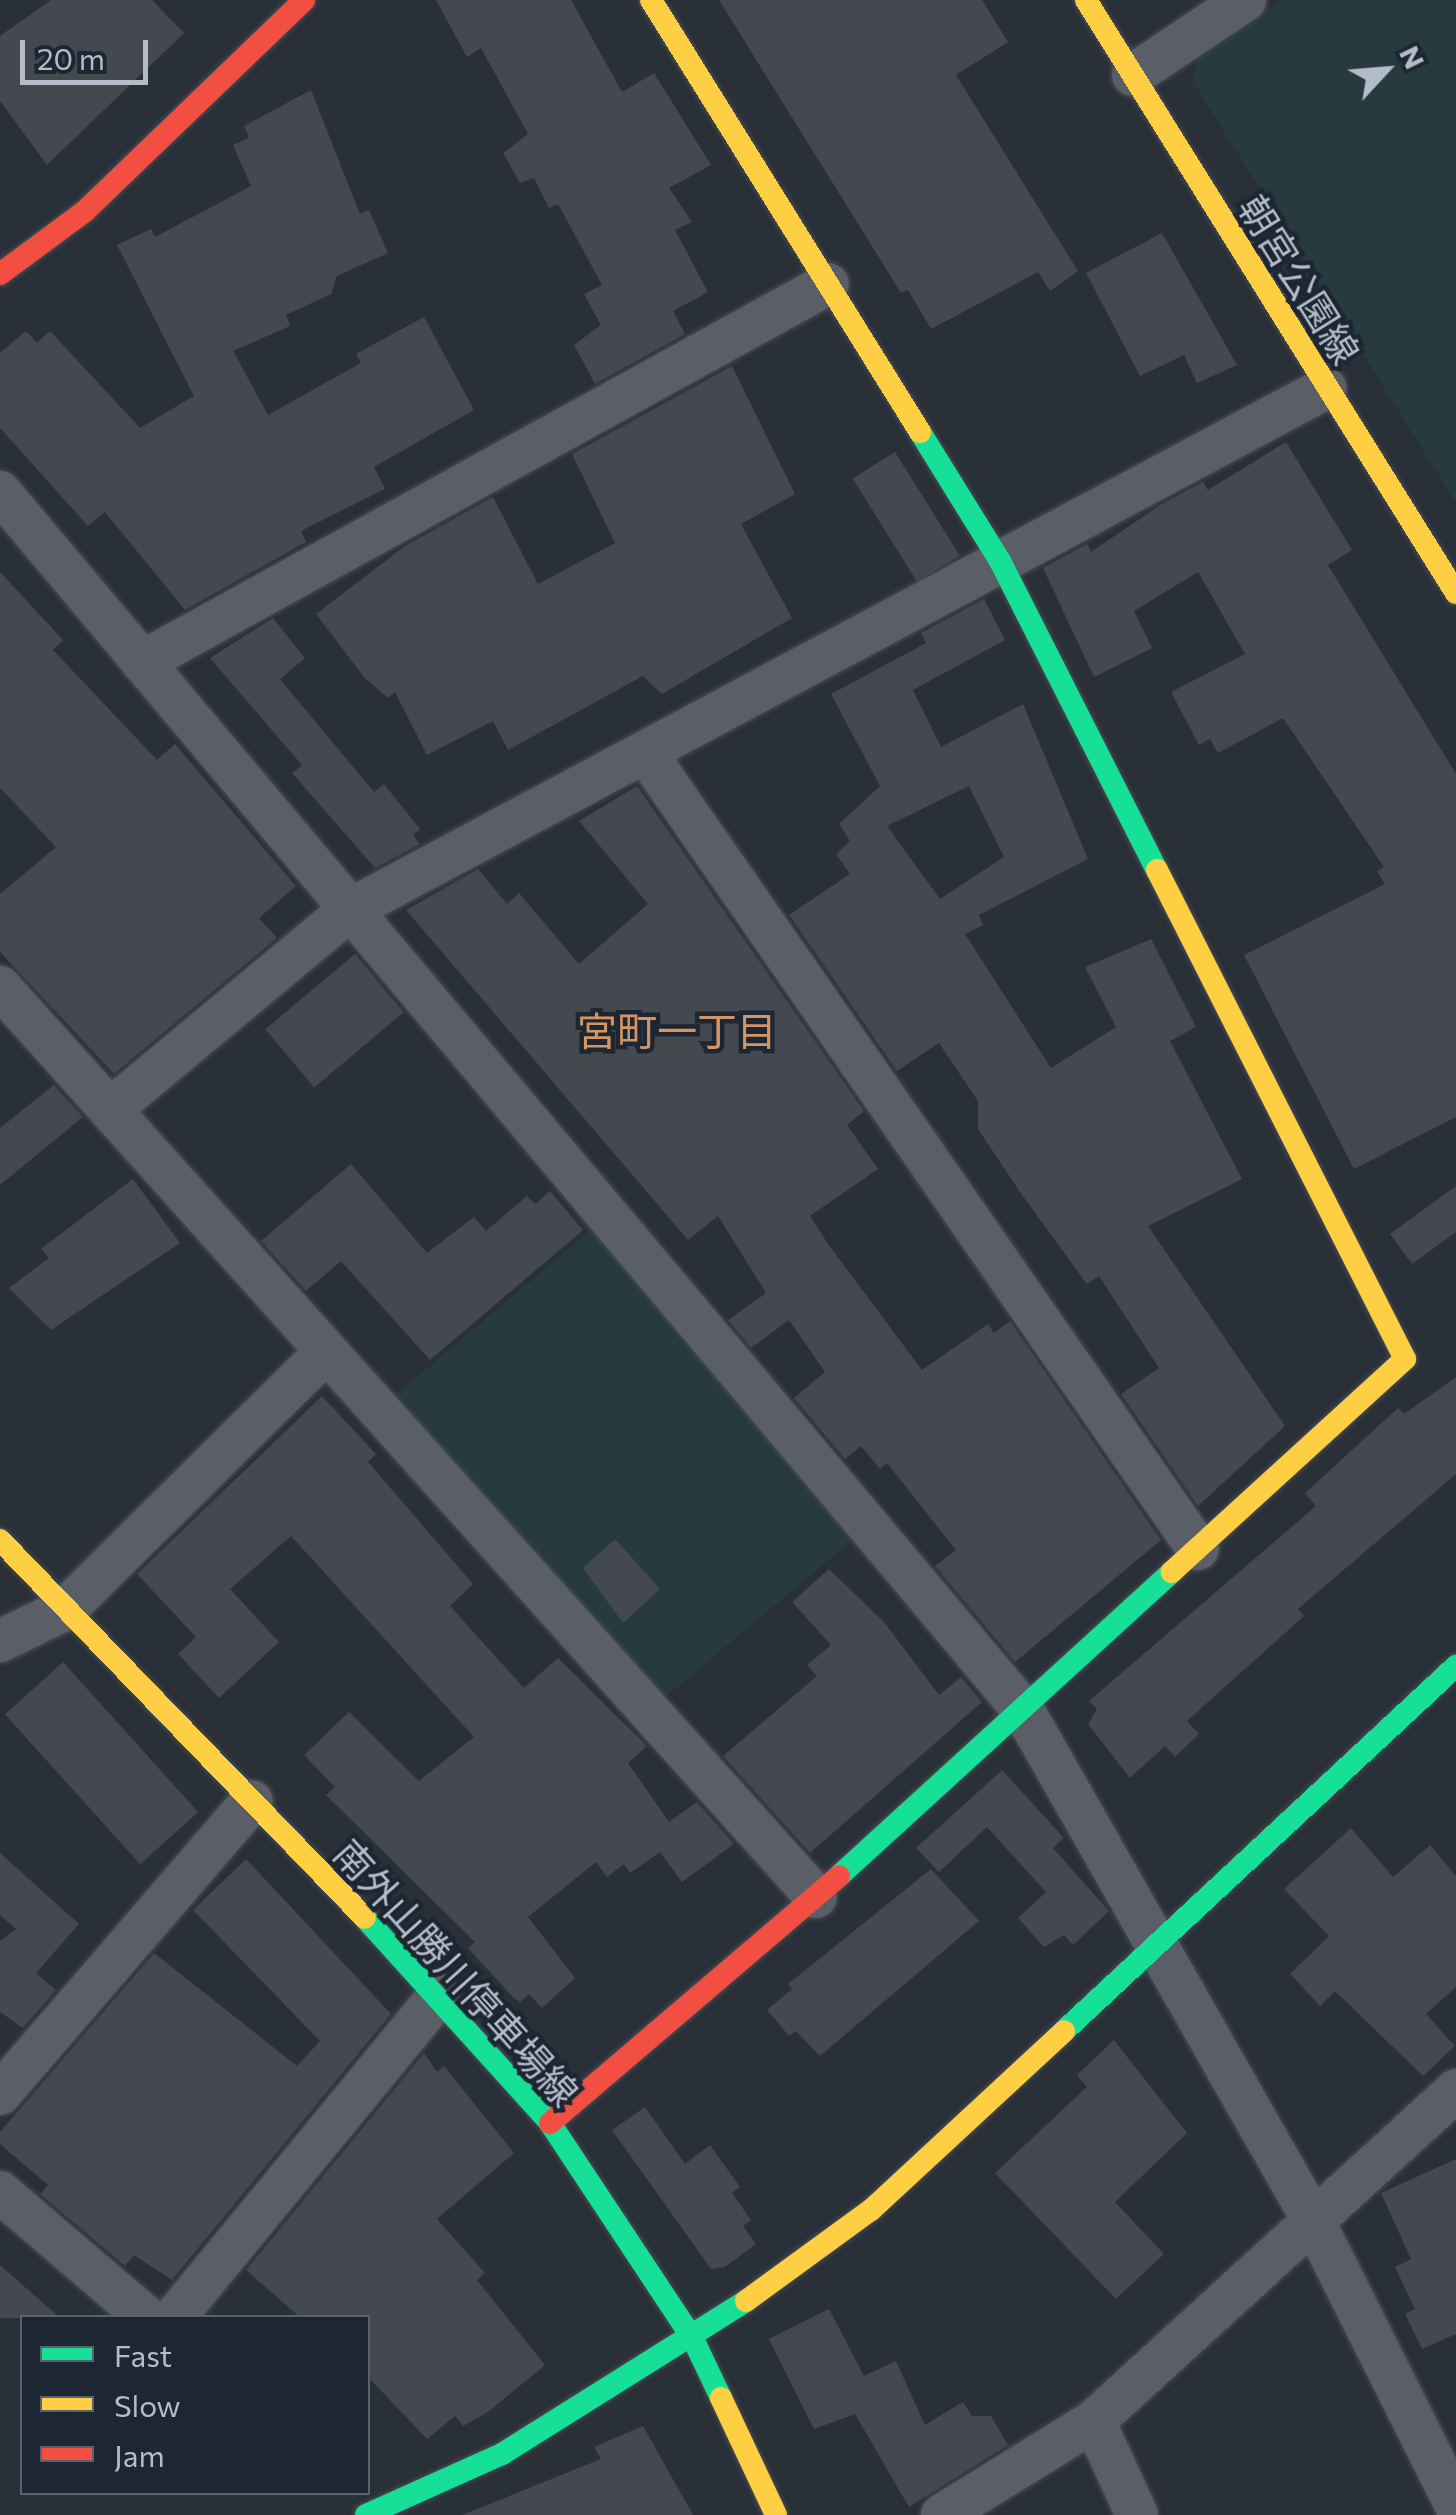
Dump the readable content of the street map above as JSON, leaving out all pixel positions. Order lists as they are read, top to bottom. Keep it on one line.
{"streets":{"street":["朝宮公園線","南外山勝川停車場線"]},"districts":["宮町一丁目"],"legend":["Fast","Slow","Jam"],"scale_bar":"20 m","north":"top right"}
